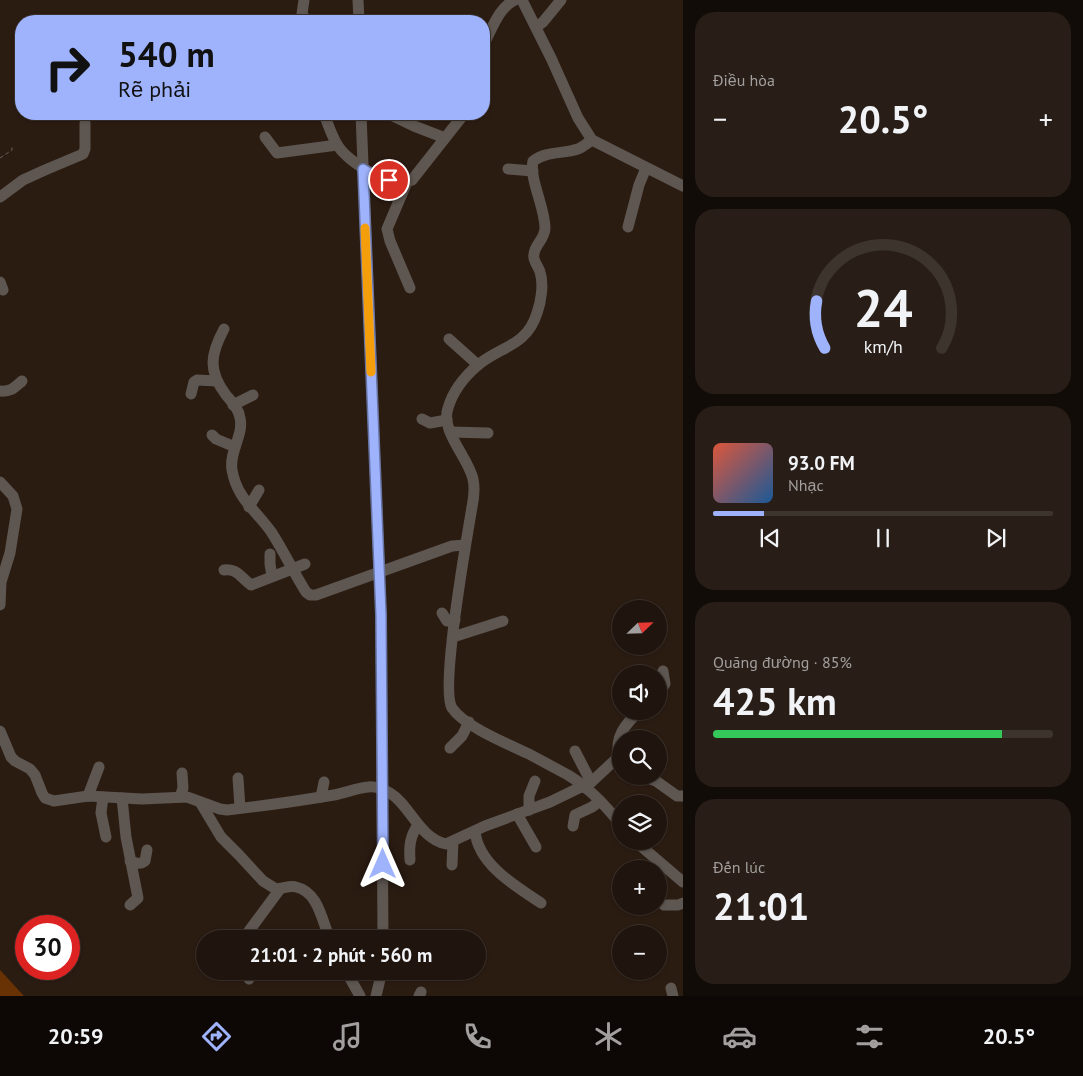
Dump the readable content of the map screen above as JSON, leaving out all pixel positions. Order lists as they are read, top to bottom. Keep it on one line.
{"north":"top right","page":{"tile":["Điều hòa",["Quãng đường · 85%","425 km"],["Đến lúc","21:01"]],"turn":["540 m","Rẽ phải"],"heat":["−","20.5°","+"],"song":["93.0 FM","Nhạc"],"map_buttons":["+","−"],"limit":"30","trip":"21:01 · 2 phút · 560 m","tabs":["20:59","20.5°"],"gauge":["24","km/h"]}}
